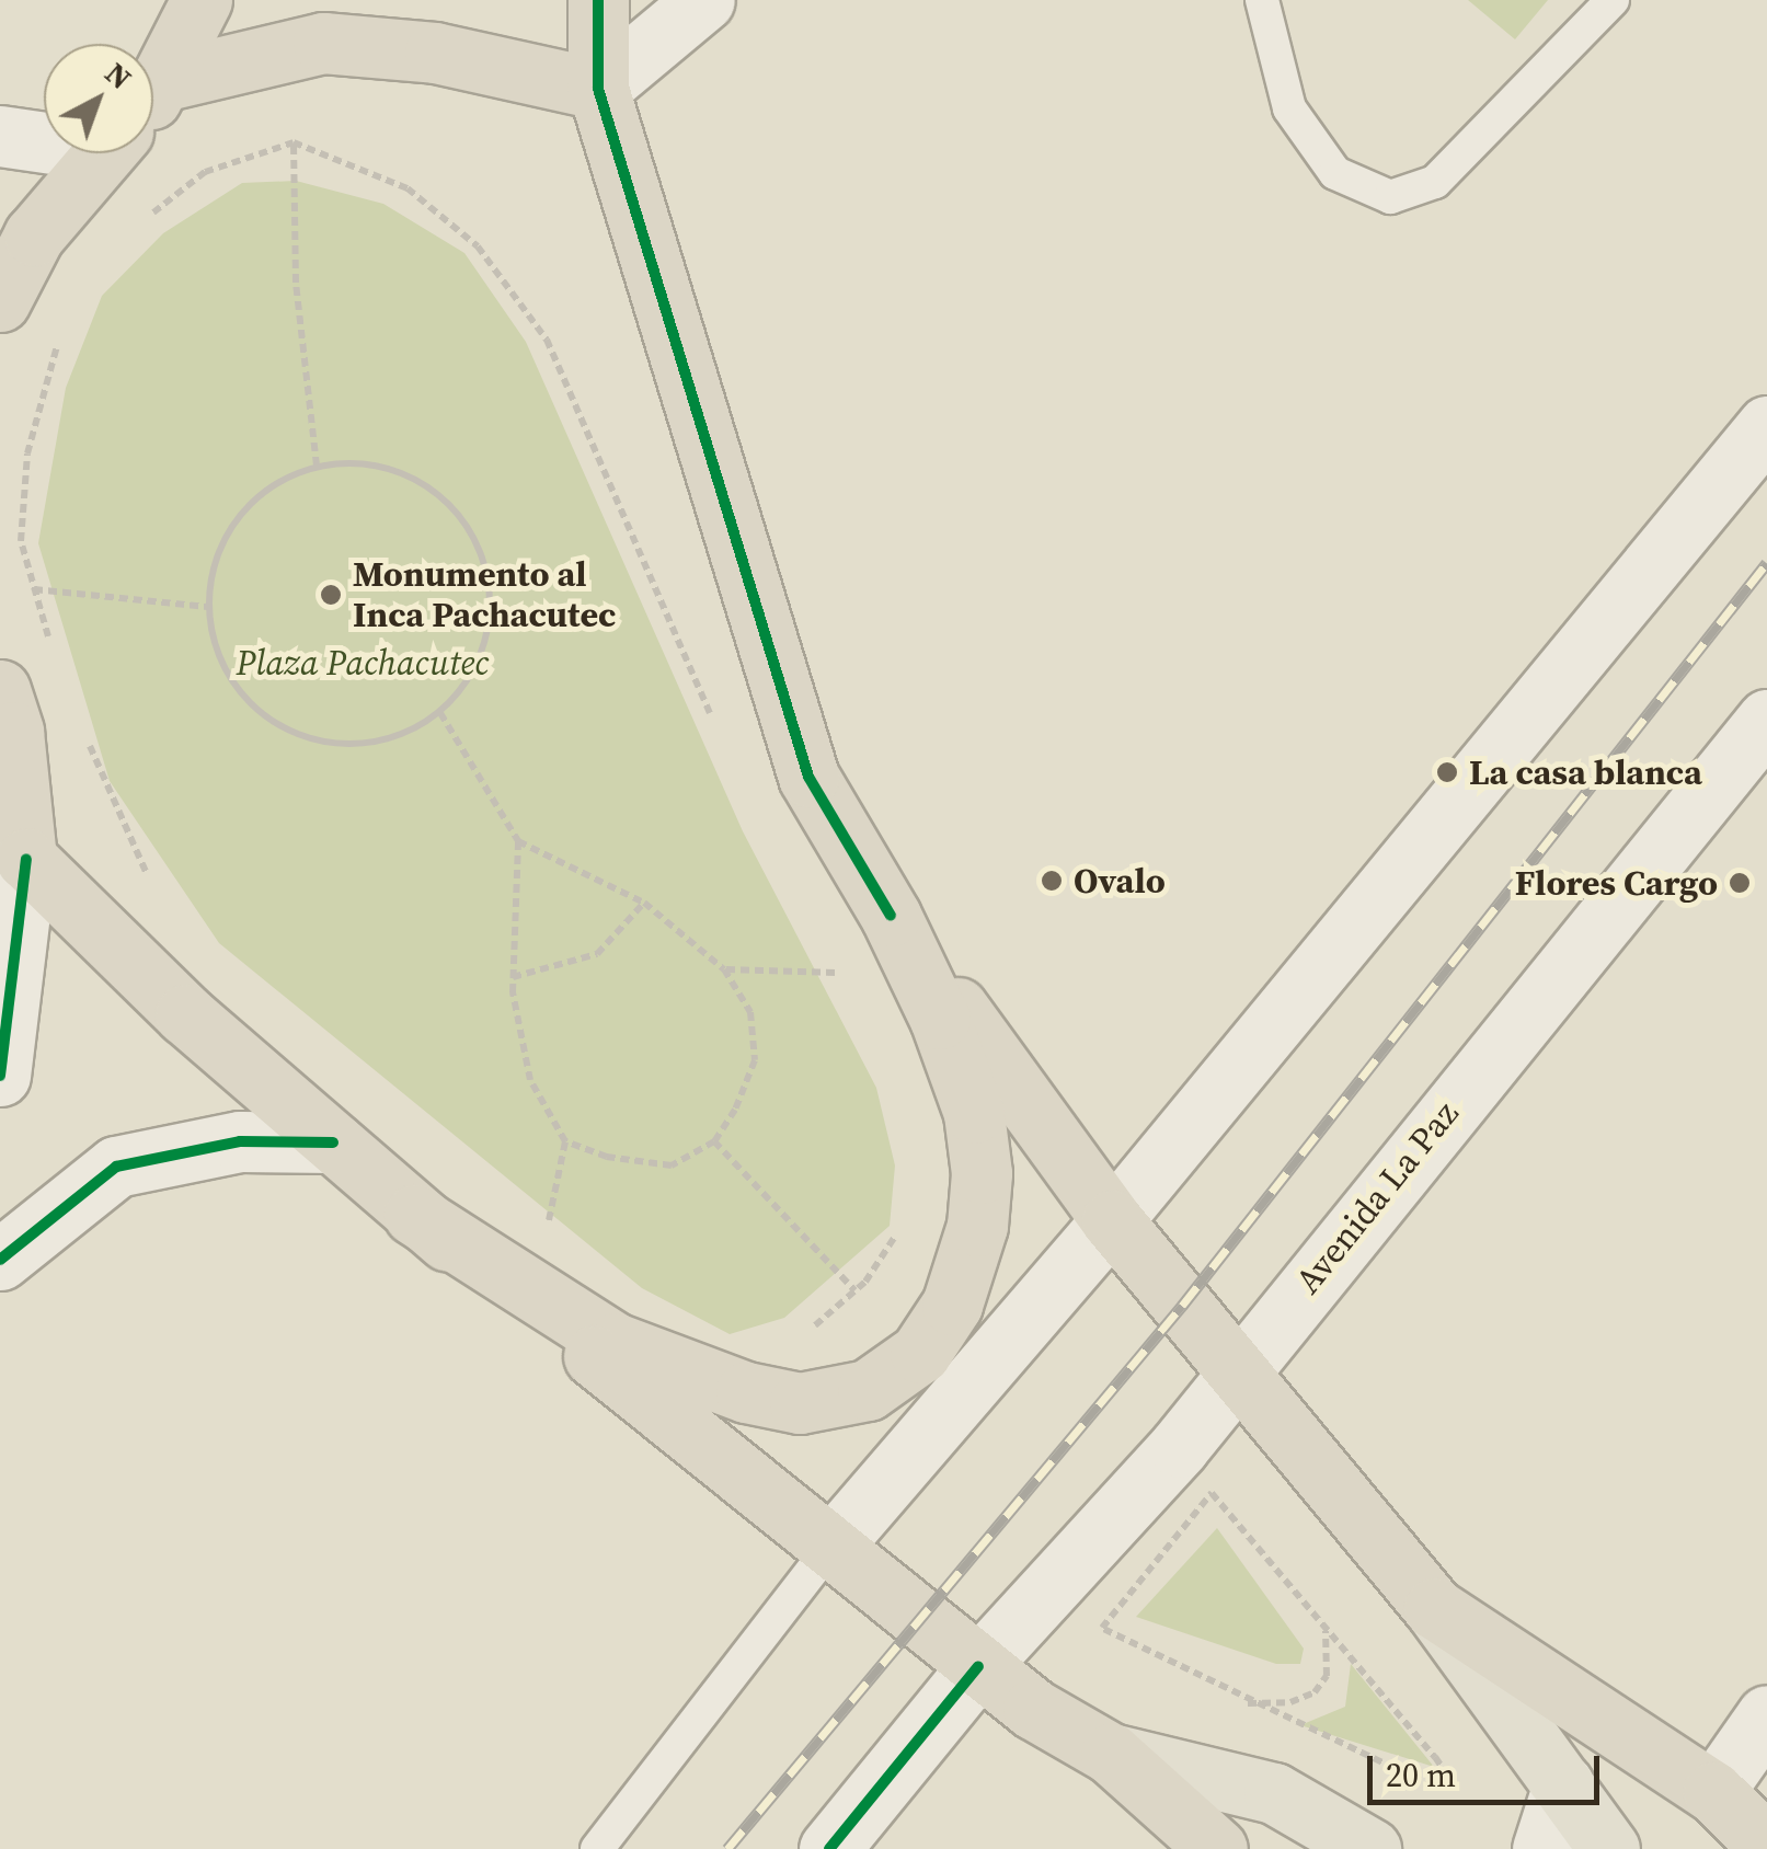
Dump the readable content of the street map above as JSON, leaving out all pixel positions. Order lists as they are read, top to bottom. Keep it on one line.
{"streets":{"main road":["Avenida La Paz"]},"parks":["Plaza Pachacutec"],"places":["Monumento al Inca Pachacutec","La casa blanca","Ovalo","Flores Cargo"],"scale_bar":"20 m","north":"top right"}
